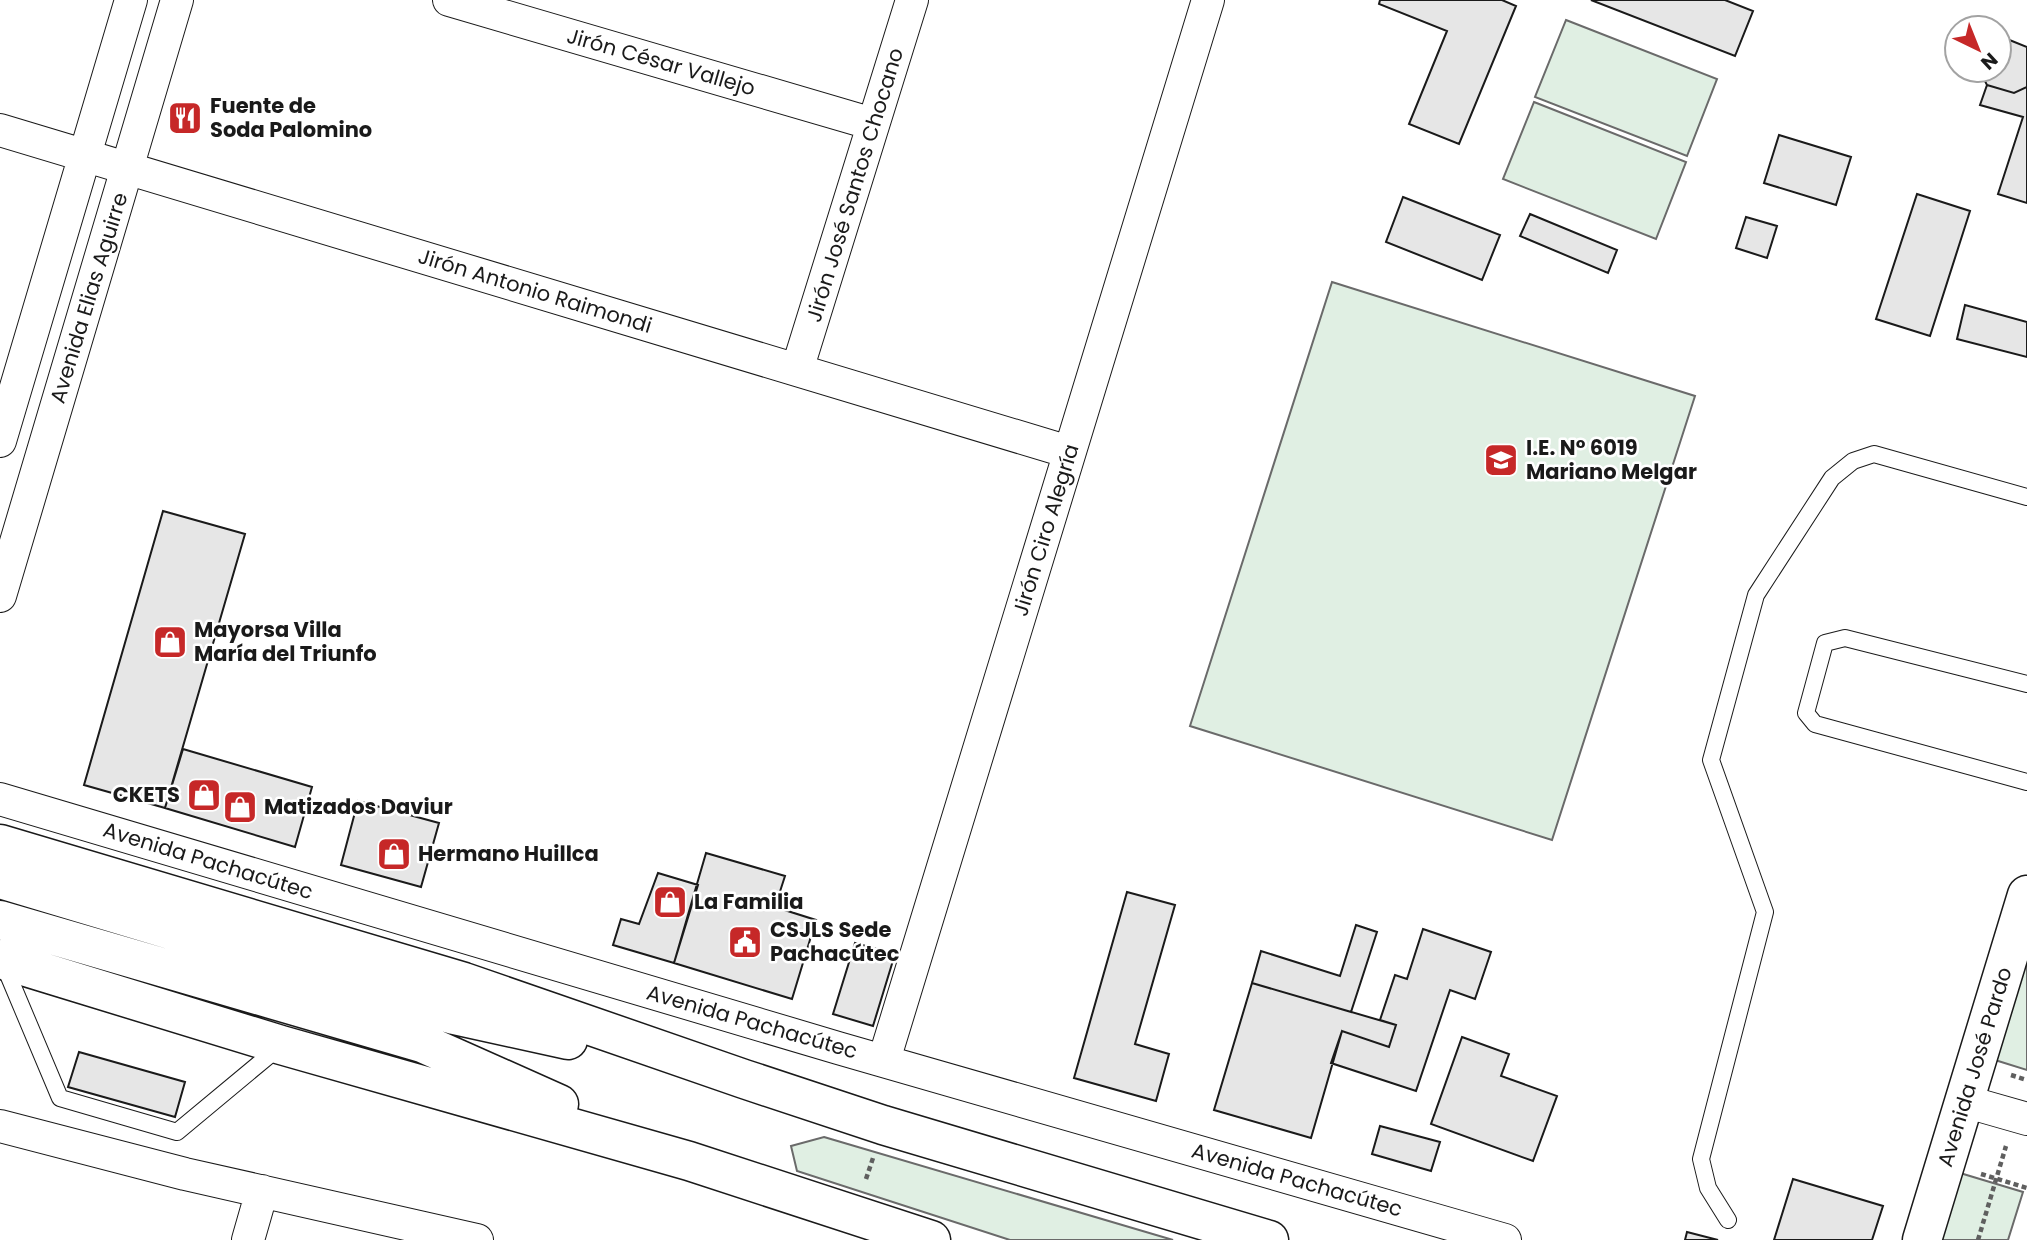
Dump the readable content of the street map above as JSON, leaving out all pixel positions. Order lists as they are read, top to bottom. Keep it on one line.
{"streets":{"main road":["Avenida Pachacútec","Avenida José Pardo"],"street":["Jirón César Vallejo","Jirón José Santos Chocano","Jirón Antonio Raimondi","Avenida Elias Aguirre","Jirón Ciro Alegría"]},"crossings":[["Jirón César Vallejo","Jirón José Santos Chocano"],["Jirón José Santos Chocano","Jirón Antonio Raimondi"],["Jirón Antonio Raimondi","Avenida Elias Aguirre"],["Jirón Antonio Raimondi","Jirón Ciro Alegría"],["Jirón Ciro Alegría","Avenida Pachacútec"]],"places":{"restaurant":["Fuente de Soda Palomino"],"school or university":["I.E. N° 6019 Mariano Melgar"],"shop":["Mayorsa Villa María del Triunfo","CKETS","Matizados Daviur","Hermano Huillca","La Familia"],"public building":["CSJLS Sede Pachacútec"]},"north":"bottom right"}
